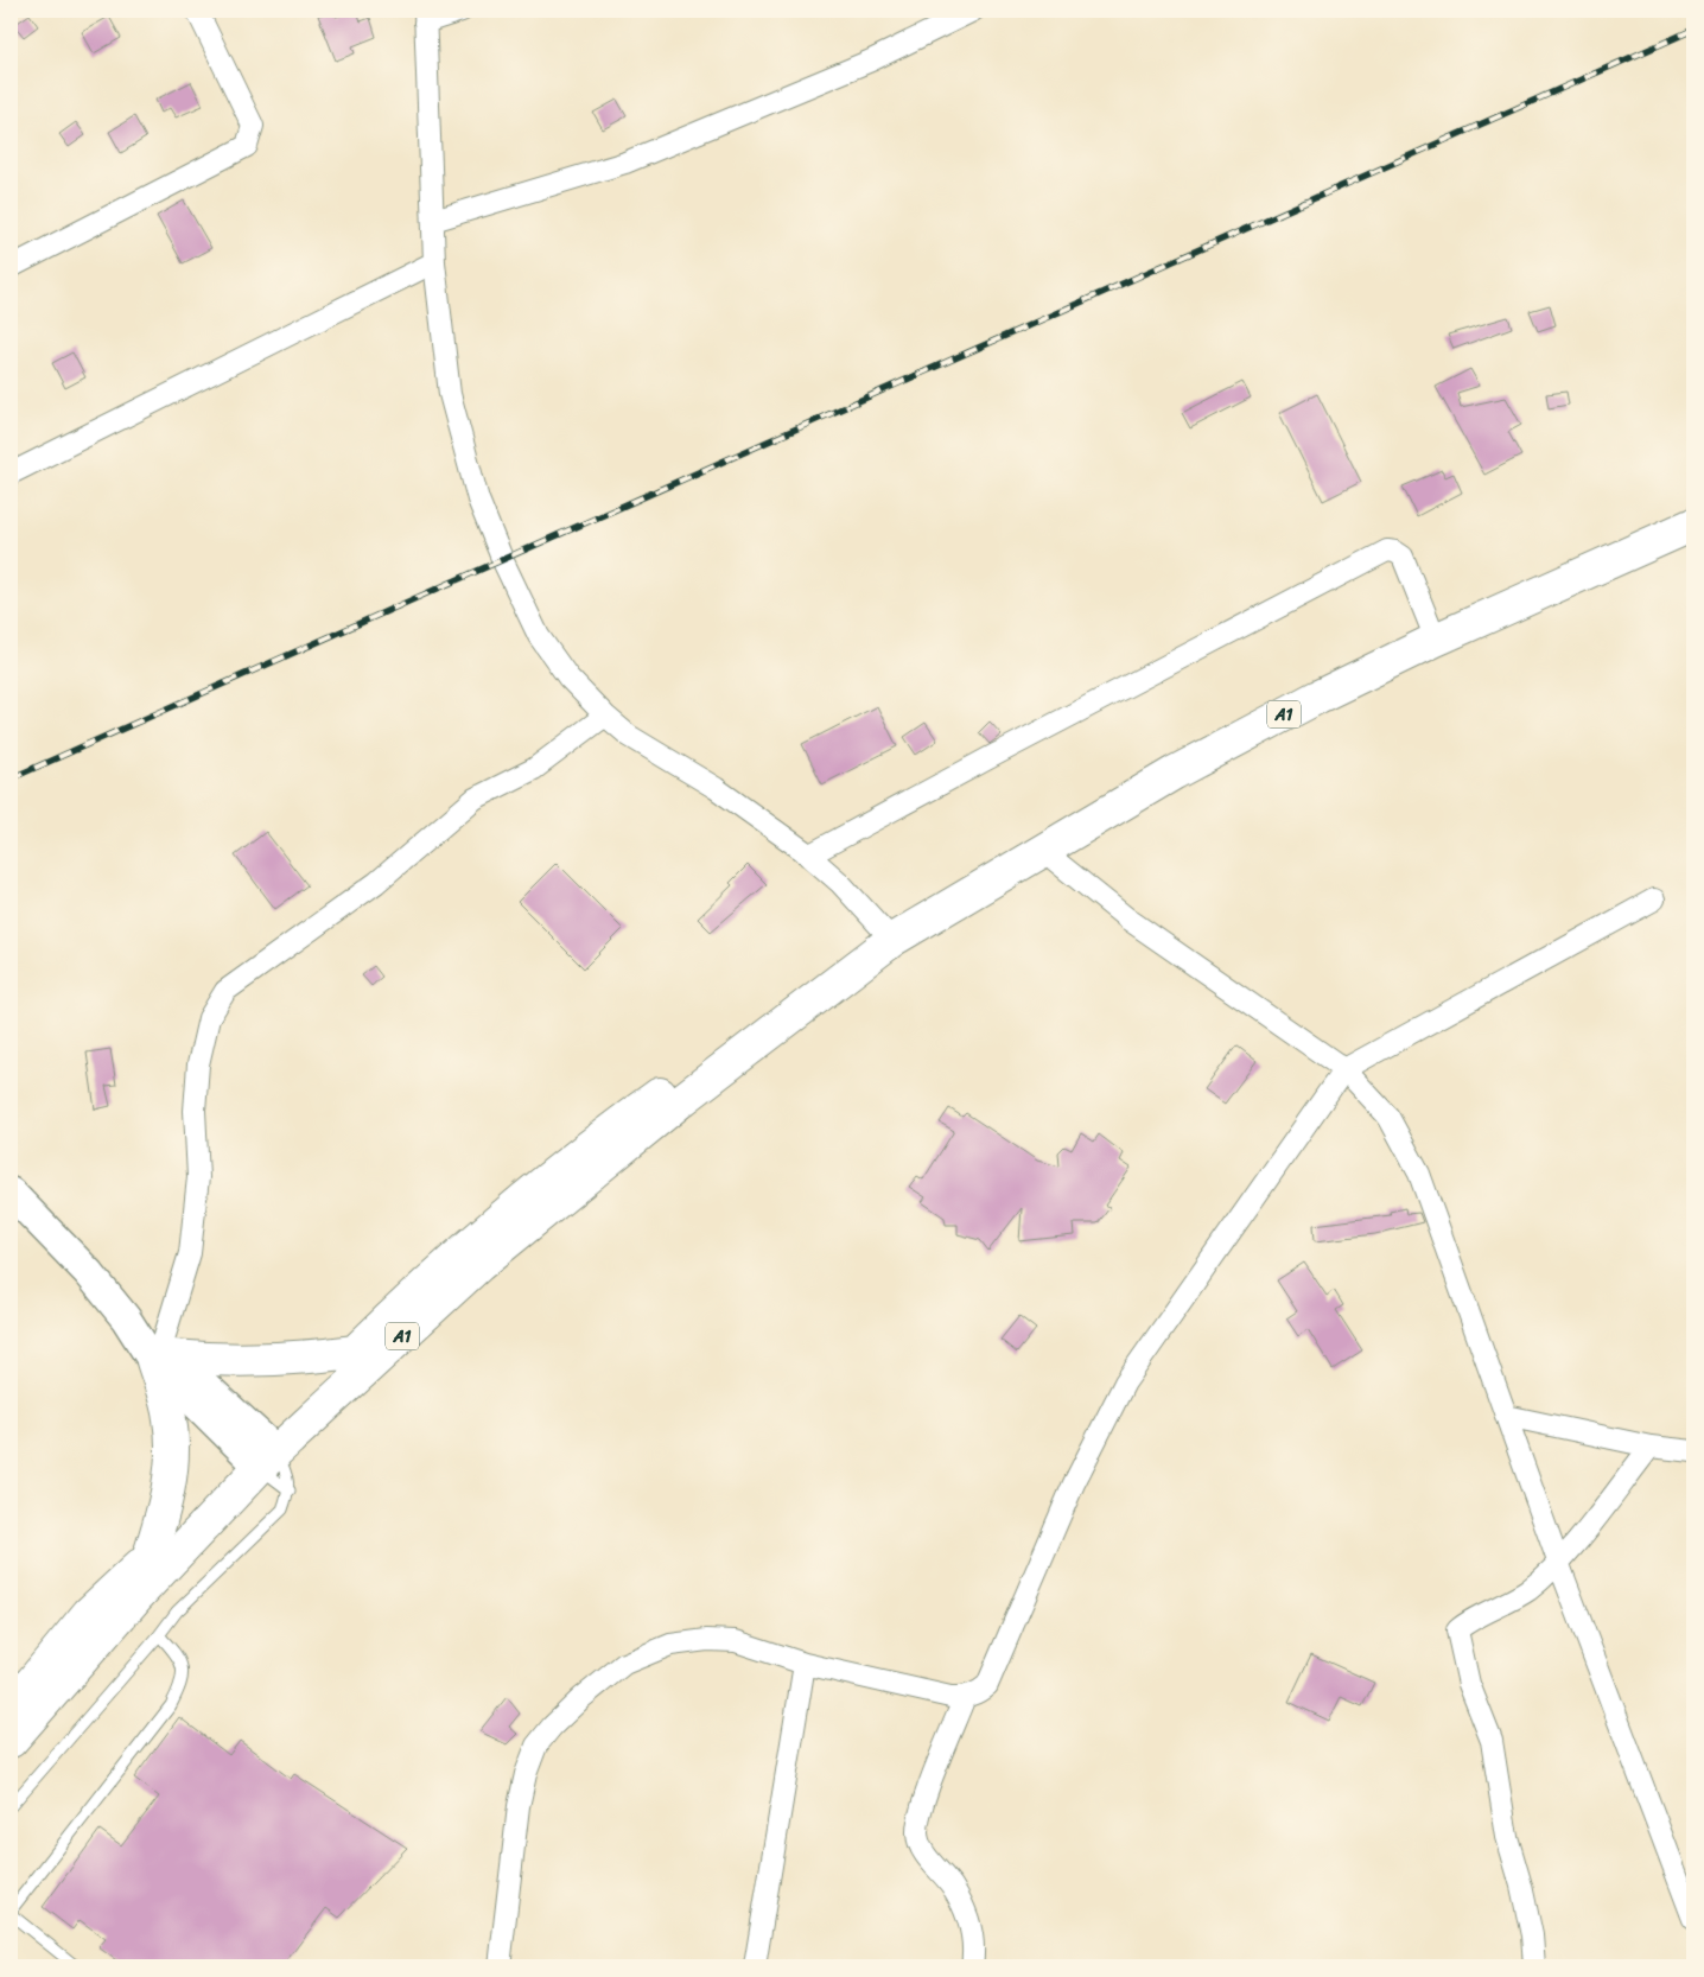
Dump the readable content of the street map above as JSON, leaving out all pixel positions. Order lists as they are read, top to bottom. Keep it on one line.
{"streets":{"highway":["A1"]}}
